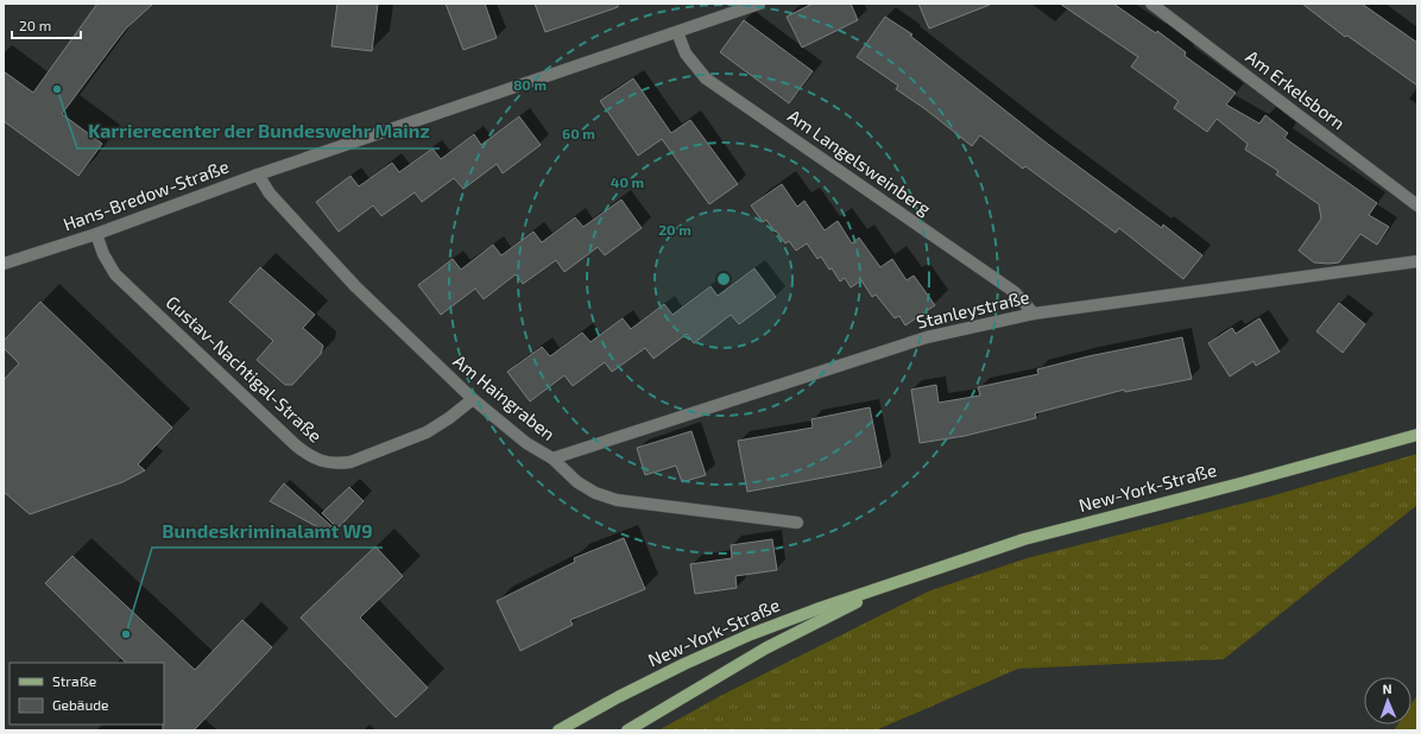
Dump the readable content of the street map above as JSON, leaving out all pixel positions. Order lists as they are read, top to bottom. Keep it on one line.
{"streets":{"main road":["New-York-Straße"],"street":["Am Erkelsborn","Am Langelsweinberg","Hans-Bredow-Straße","Stanleystraße","Gustav-Nachtigal-Straße","Am Haingraben"]},"crossings":[["Am Langelsweinberg","Hans-Bredow-Straße"],["Am Langelsweinberg","Stanleystraße"],["Hans-Bredow-Straße","Gustav-Nachtigal-Straße"],["Hans-Bredow-Straße","Am Haingraben"],["Stanleystraße","Am Haingraben"],["Gustav-Nachtigal-Straße","Am Haingraben"]],"places":["Karrierecenter der Bundeswehr Mainz","Bundeskriminalamt W9"],"legend":["Straße","Gebäude"],"scale_bar":"20 m","north":"top","rings":["80 m","60 m","40 m","20 m"]}
